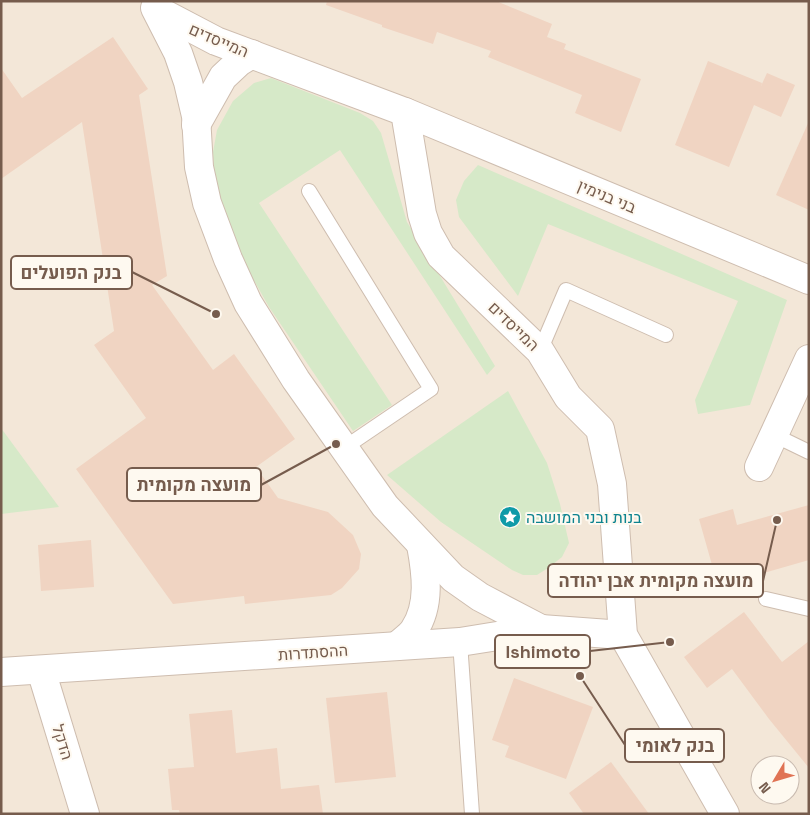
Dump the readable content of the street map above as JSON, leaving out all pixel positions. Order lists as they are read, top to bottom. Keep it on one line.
{"streets":{"street":["המייסדים","בני בנימין","ההסתדרות","הדקל"]},"crossings":[["המייסדים","בני בנימין"],["המייסדים","ההסתדרות"],["ההסתדרות","הדקל"]],"places":{"other":["בנק הפועלים","מועצה מקומית","מועצה מקומית אבן יהודה","Ishimoto","בנק לאומי"],"place":["בנות ובני המושבה"]},"north":"bottom left"}
